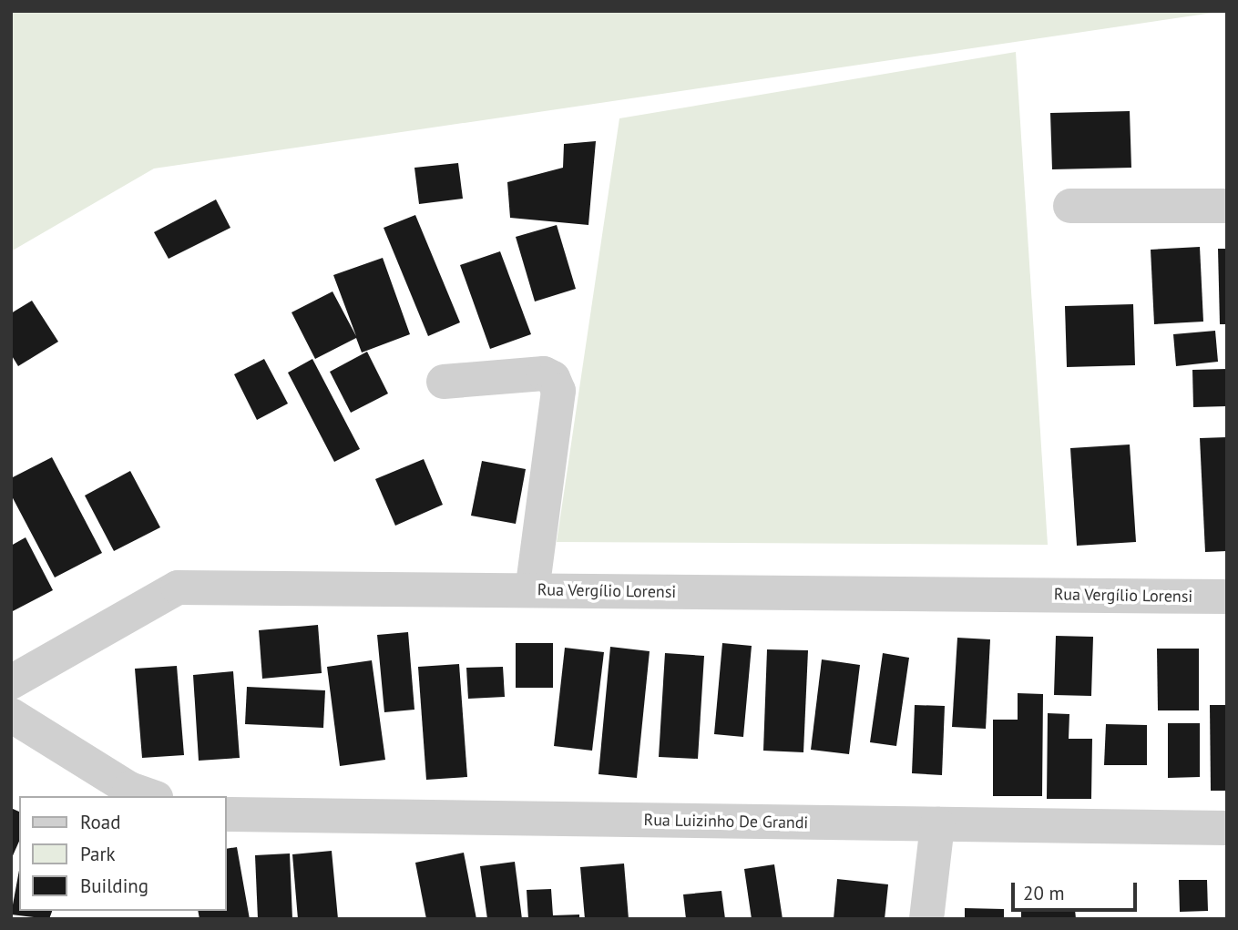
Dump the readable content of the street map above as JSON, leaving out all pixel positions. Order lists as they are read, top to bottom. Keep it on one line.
{"streets":{"street":["Rua Vergílio Lorensi","Rua Luizinho De Grandi"]},"legend":["Road","Park","Building"],"scale_bar":"20 m"}
